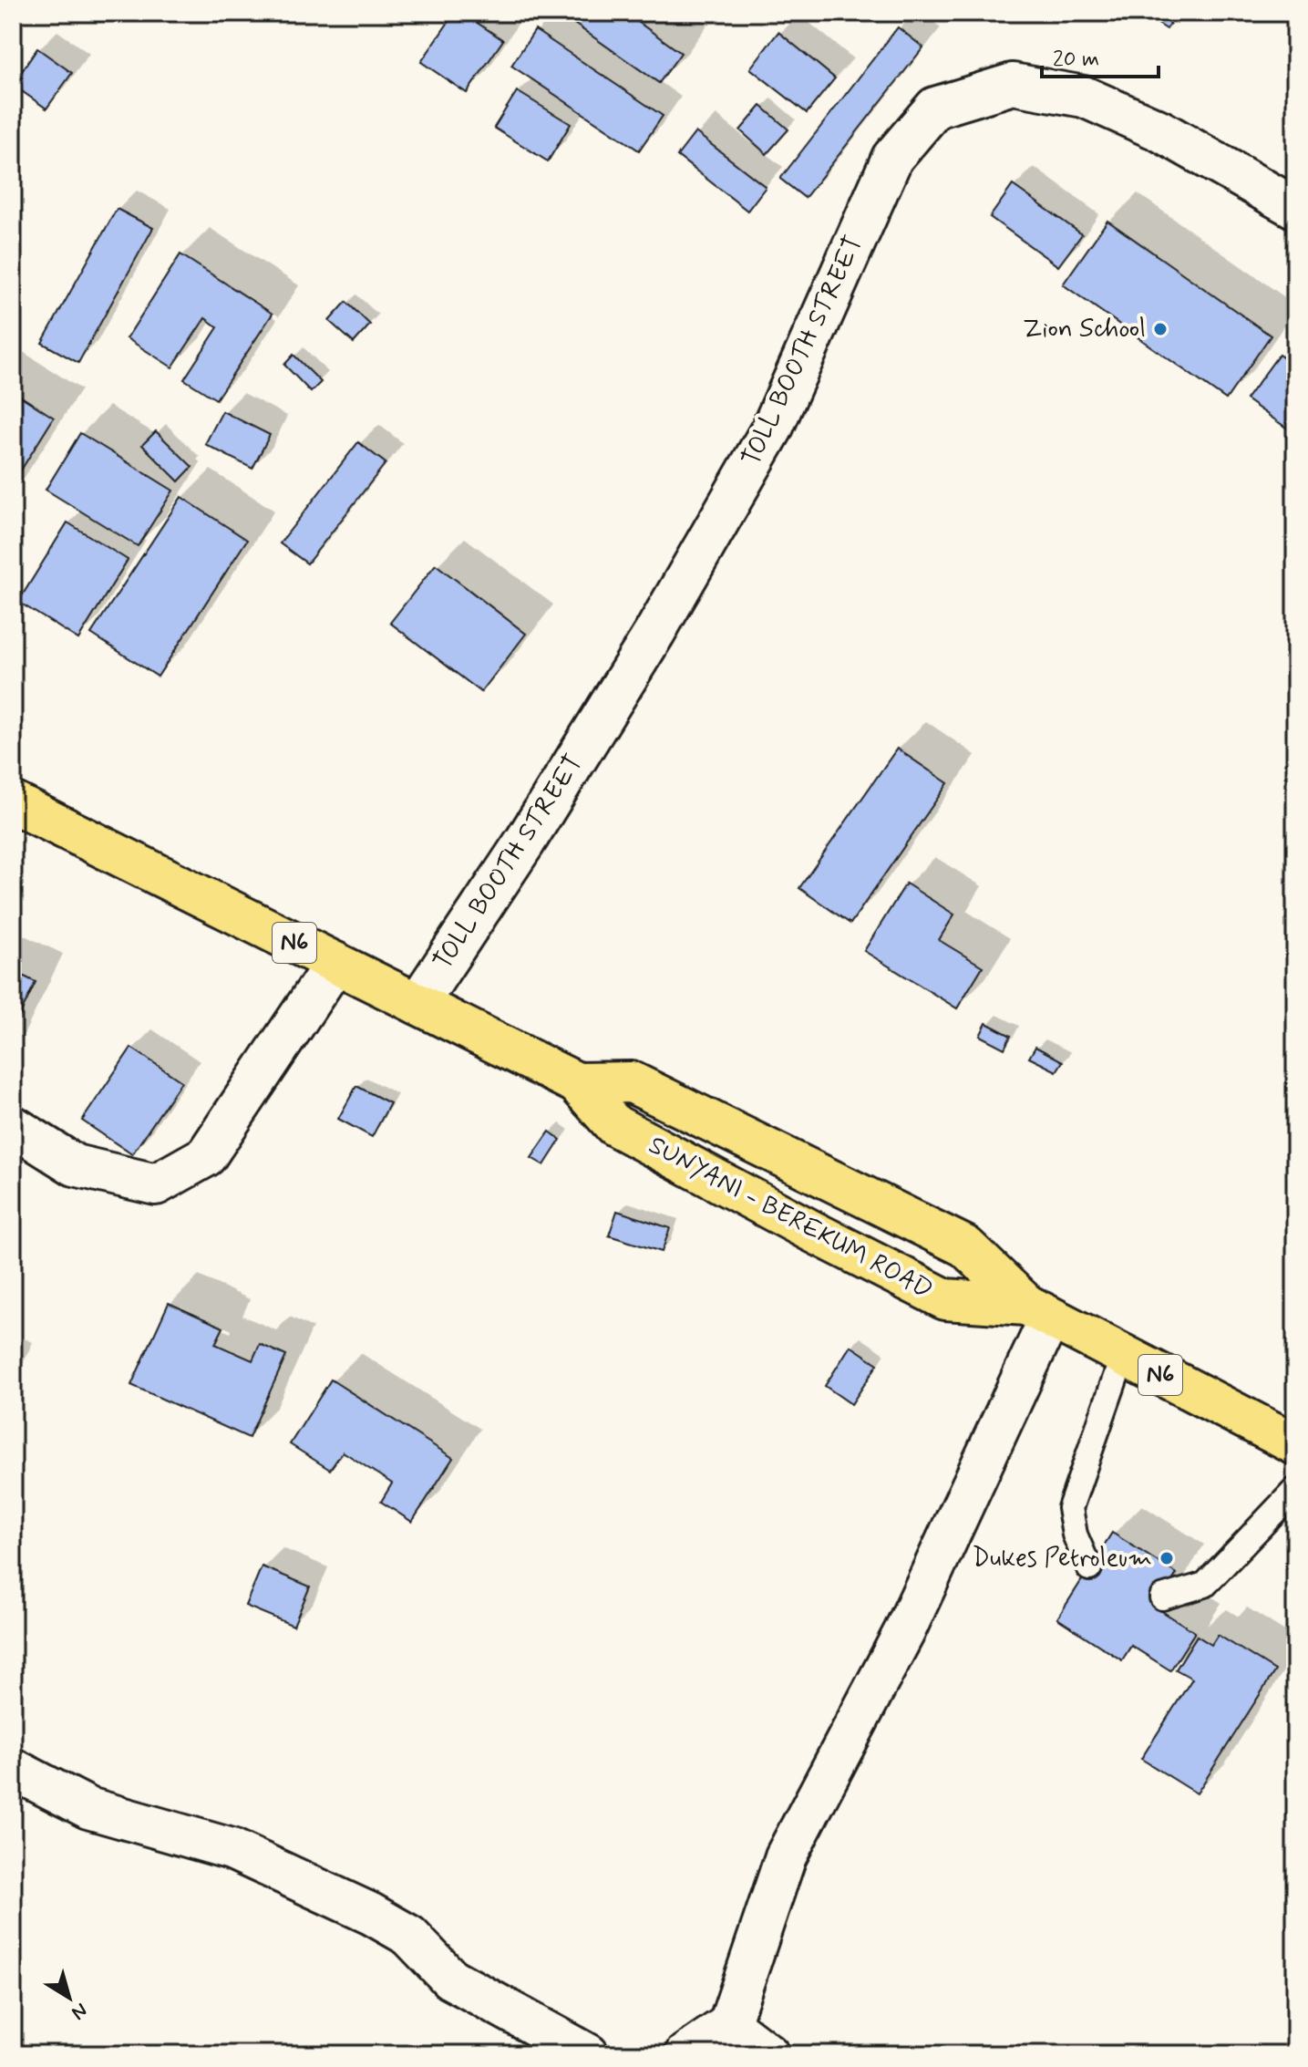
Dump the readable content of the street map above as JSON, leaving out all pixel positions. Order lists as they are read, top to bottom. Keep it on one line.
{"streets":{"main road":["N6","SUNYANI - BEREKUM ROAD"],"street":["TOLL BOOTH STREET"]},"crossings":[["TOLL BOOTH STREET","SUNYANI - BEREKUM ROAD"]],"places":["Zion School","Dukes Petroleum"],"scale_bar":"20 m","north":"bottom right"}
